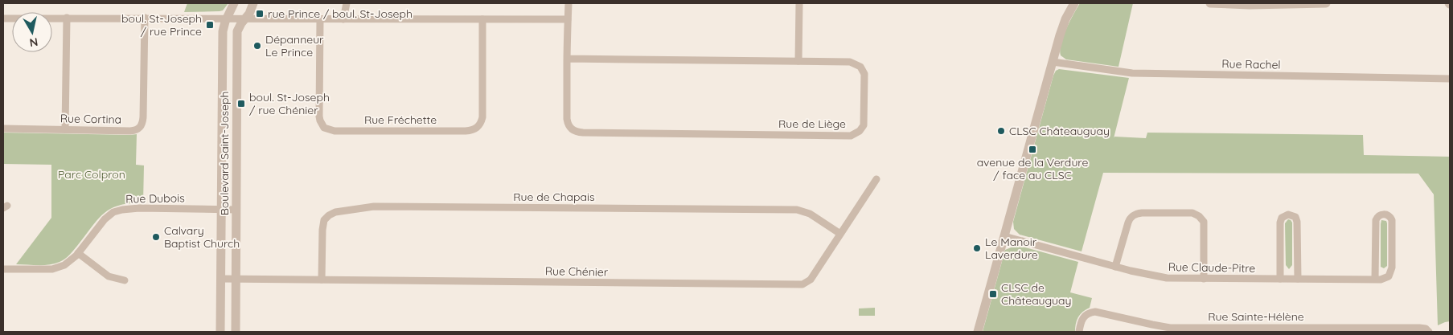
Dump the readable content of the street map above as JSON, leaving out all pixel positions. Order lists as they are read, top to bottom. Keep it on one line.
{"streets":{"street":["Rue Rachel","Rue Cortina","Rue Fréchette","Rue de Liège","Boulevard Saint-Joseph","Rue de Chapais","Rue Dubois","Rue Claude-Pitre","Rue Chénier","Rue Sainte-Hélène"]},"crossings":[["Boulevard Saint-Joseph","Rue Dubois"],["Boulevard Saint-Joseph","Rue Chénier"],["Rue de Chapais","Rue Chénier"]],"parks":["Parc Colpron"],"places":{"transit":["rue Prince / boul. St-Joseph","boul. St-Joseph / rue Prince","boul. St-Joseph / rue Chénier","avenue de la Verdure / face au CLSC","CLSC de Châteauguay"],"other":["Dépanneur Le Prince","CLSC Châteauguay","Calvary Baptist Church","Le Manoir Laverdure"]},"north":"bottom"}
